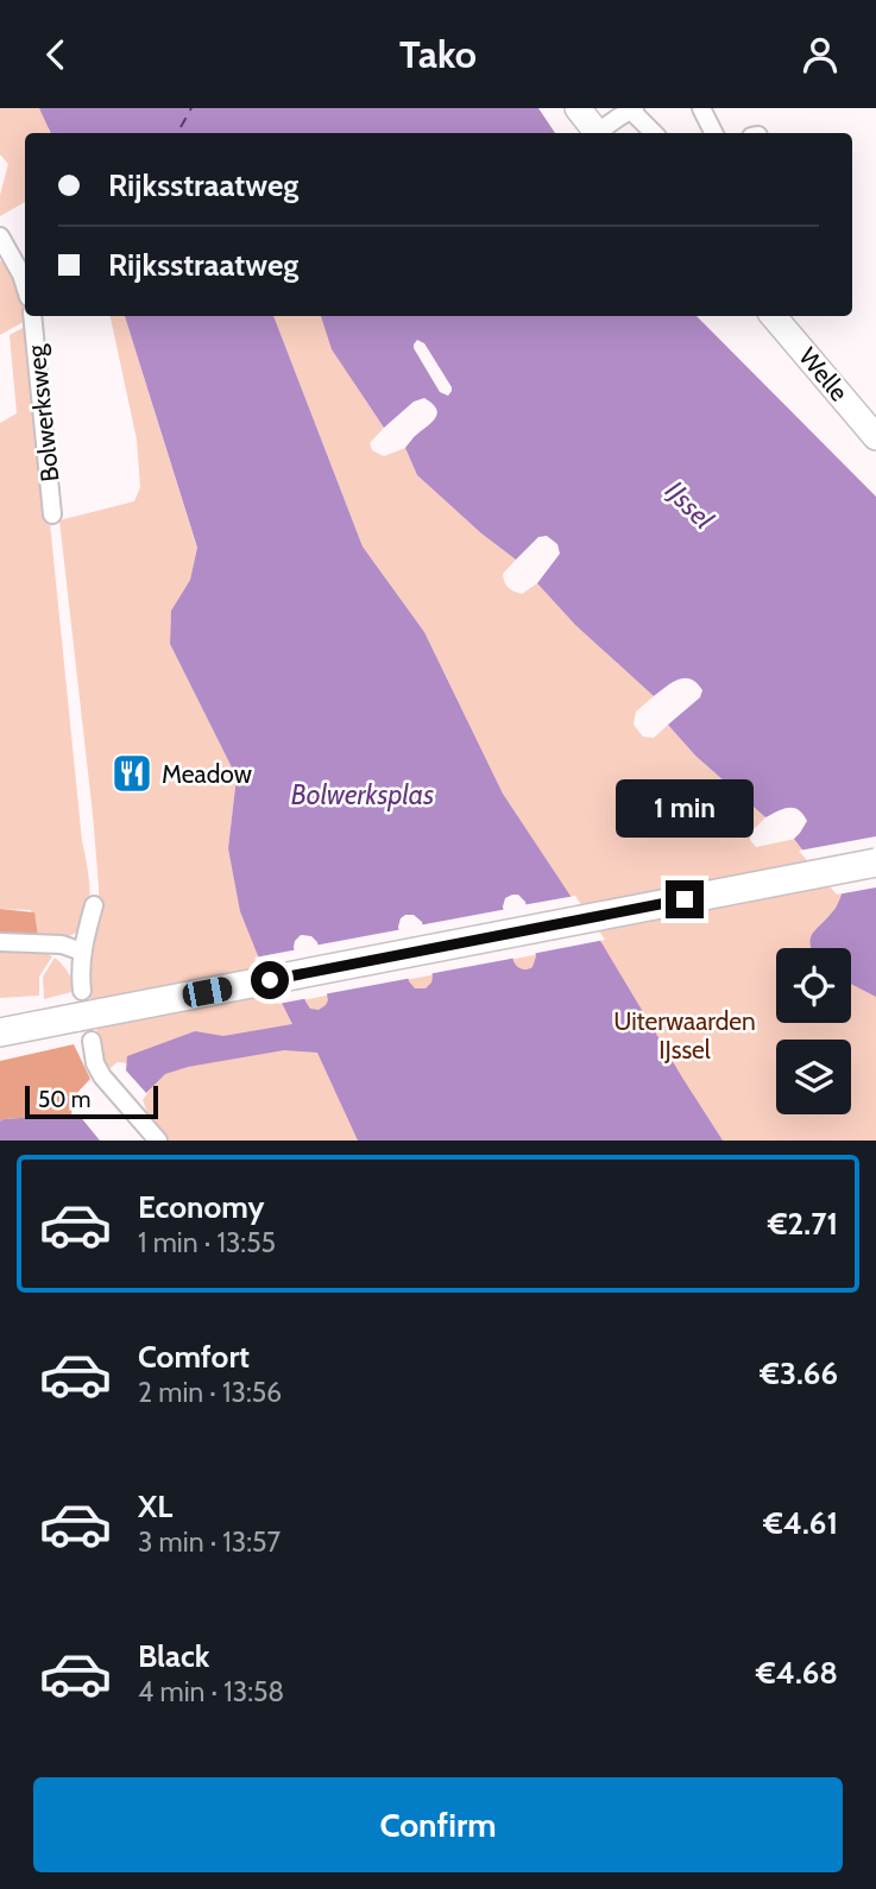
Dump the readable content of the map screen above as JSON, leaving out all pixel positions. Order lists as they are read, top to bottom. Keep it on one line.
{"streets":{"street":["Welle","Bolwerksweg"]},"water":["IJssel","Bolwerksplas"],"parks":["Uiterwaarden IJssel"],"places":{"restaurant":["Meadow"]},"scale_bar":"50 m","page":{"header":"Tako","banner":["Rijksstraatweg","Rijksstraatweg"],"bubble":"1 min","scale":"50 m","list":[{"name":"Economy","note":"1 min · 13:55","value":"€2.71"},{"name":"Comfort","note":"2 min · 13:56","value":"€3.66"},{"name":"XL","note":"3 min · 13:57","value":"€4.61"},{"name":"Black","note":"4 min · 13:58","value":"€4.68"}],"buttons":"Confirm"}}
